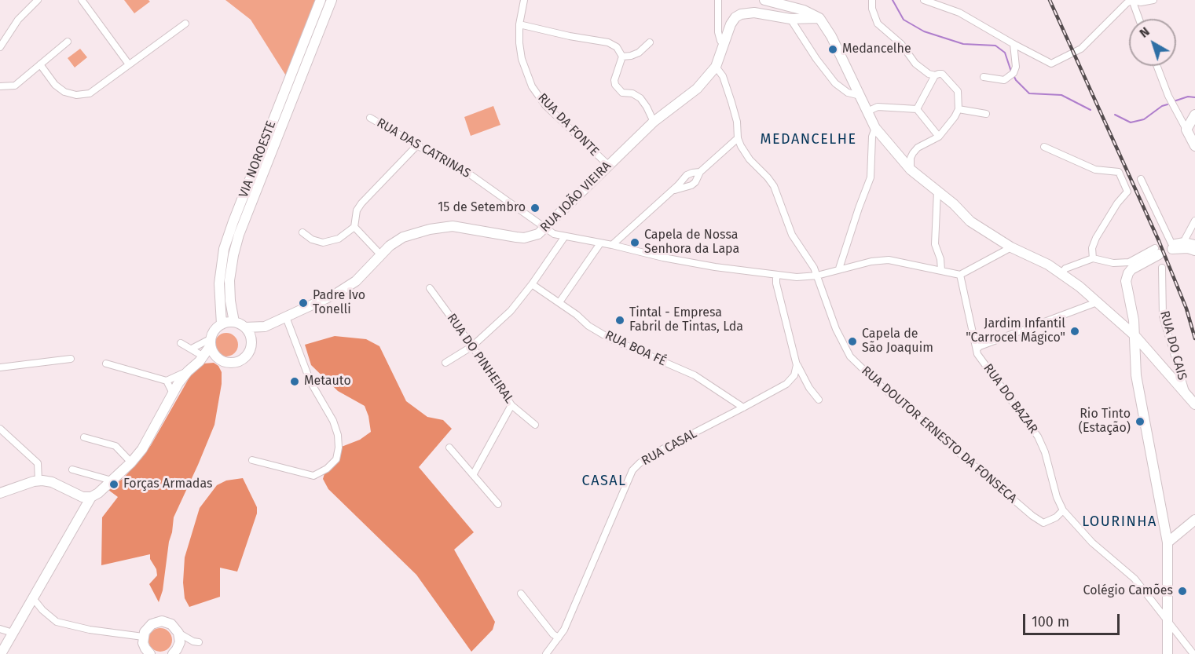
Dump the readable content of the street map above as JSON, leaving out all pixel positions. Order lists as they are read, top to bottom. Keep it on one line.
{"streets":{"street":["RUA DA FONTE","RUA DAS CATRINAS","VIA NOROESTE","RUA JOÃO VIEIRA","RUA DO CAIS","RUA BOA FÉ","RUA DO PINHEIRAL","RUA DO BAZAR","RUA DOUTOR ERNESTO DA FONSECA","RUA CASAL"]},"crossings":[["RUA DA FONTE","RUA JOÃO VIEIRA"],["RUA DAS CATRINAS","RUA JOÃO VIEIRA"],["RUA DAS CATRINAS","RUA DO BAZAR"],["RUA DAS CATRINAS","RUA DOUTOR ERNESTO DA FONSECA"],["VIA NOROESTE","RUA JOÃO VIEIRA"],["RUA JOÃO VIEIRA","RUA DOUTOR ERNESTO DA FONSECA"],["RUA BOA FÉ","RUA CASAL"],["RUA DO BAZAR","RUA DOUTOR ERNESTO DA FONSECA"]],"districts":["MEDANCELHE","CASAL","LOURINHA"],"places":["Medancelhe","15 de Setembro","Capela de Nossa Senhora da Lapa","Padre Ivo Tonelli","Tintal - Empresa Fabril de Tintas, Lda","Jardim Infantil \"Carrocel Mágico\"","Capela de São Joaquim","Metauto","Rio Tinto (Estação)","Forças Armadas","Colégio Camões"],"scale_bar":"100 m","north":"top left"}
